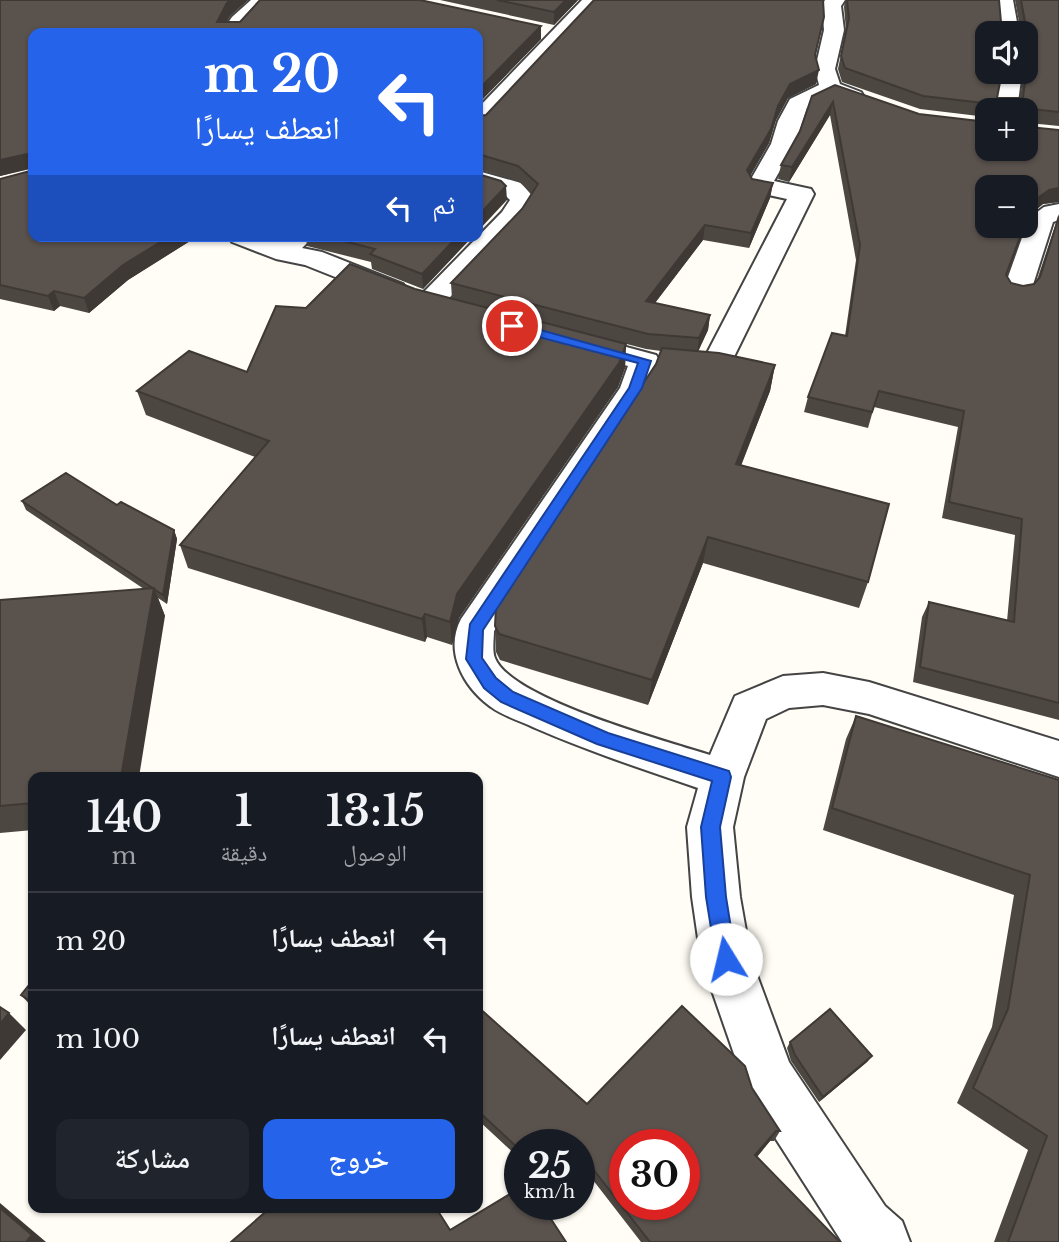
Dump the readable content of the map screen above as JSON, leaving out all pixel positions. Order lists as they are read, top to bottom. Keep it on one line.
{"page":{"map_buttons":["+","−"],"turn":["20 m","انعطف يسارًا"],"then":"ثم","eta":["13:15","الوصول","1","دقيقة","140","m"],"list":[{"name":"انعطف يسارًا","value":"20 m"},{"name":"انعطف يسارًا","value":"100 m"}],"buttons":["خروج","مشاركة"],"speed":"25 km/h","limit":"30"}}
